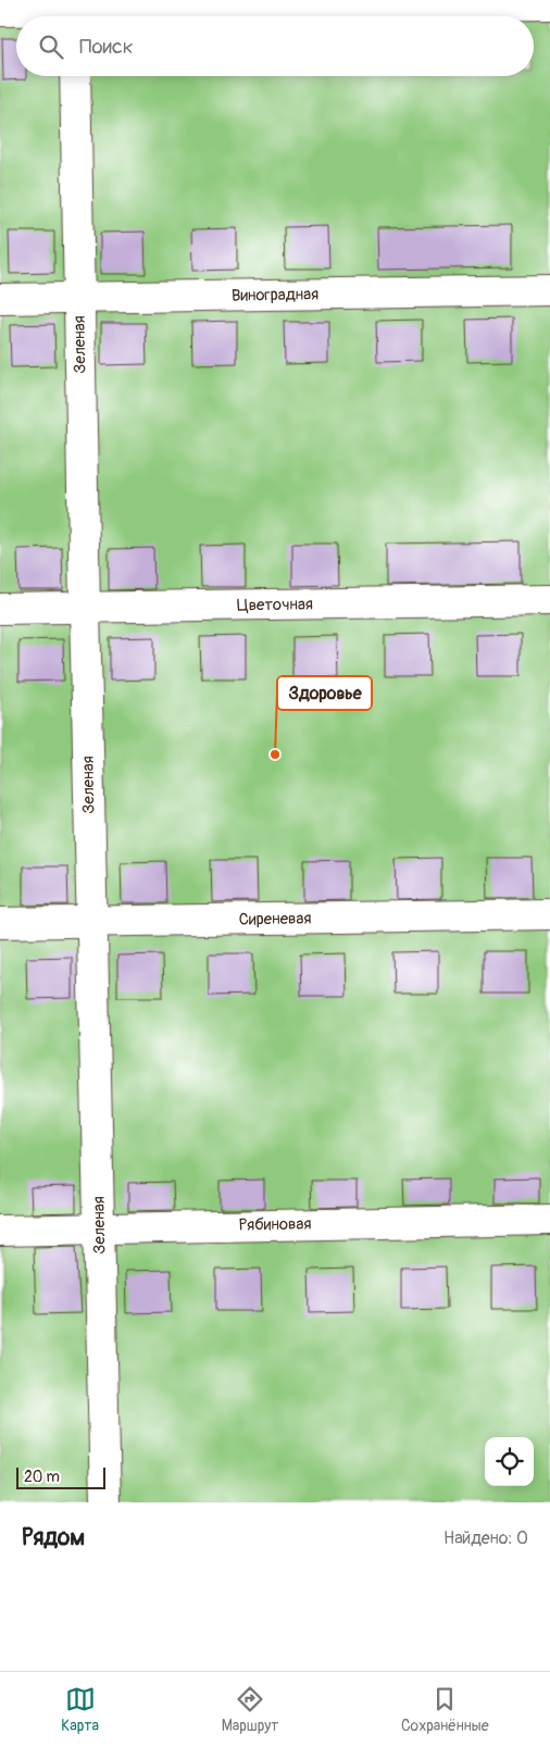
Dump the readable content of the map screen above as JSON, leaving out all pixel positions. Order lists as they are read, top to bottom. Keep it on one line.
{"streets":{"street":["Виноградная","Зеленая","Цветочная","Сиреневая","Рябиновая"]},"crossings":[["Виноградная","Зеленая"],["Зеленая","Цветочная"],["Зеленая","Сиреневая"],["Зеленая","Рябиновая"]],"places":["Здоровье"],"scale_bar":"20 m","page":{"search":"Поиск","scale":"20 m","heading":["Рядом","Найдено: 0"],"nav":["Карта","Маршрут","Сохранённые"]}}
